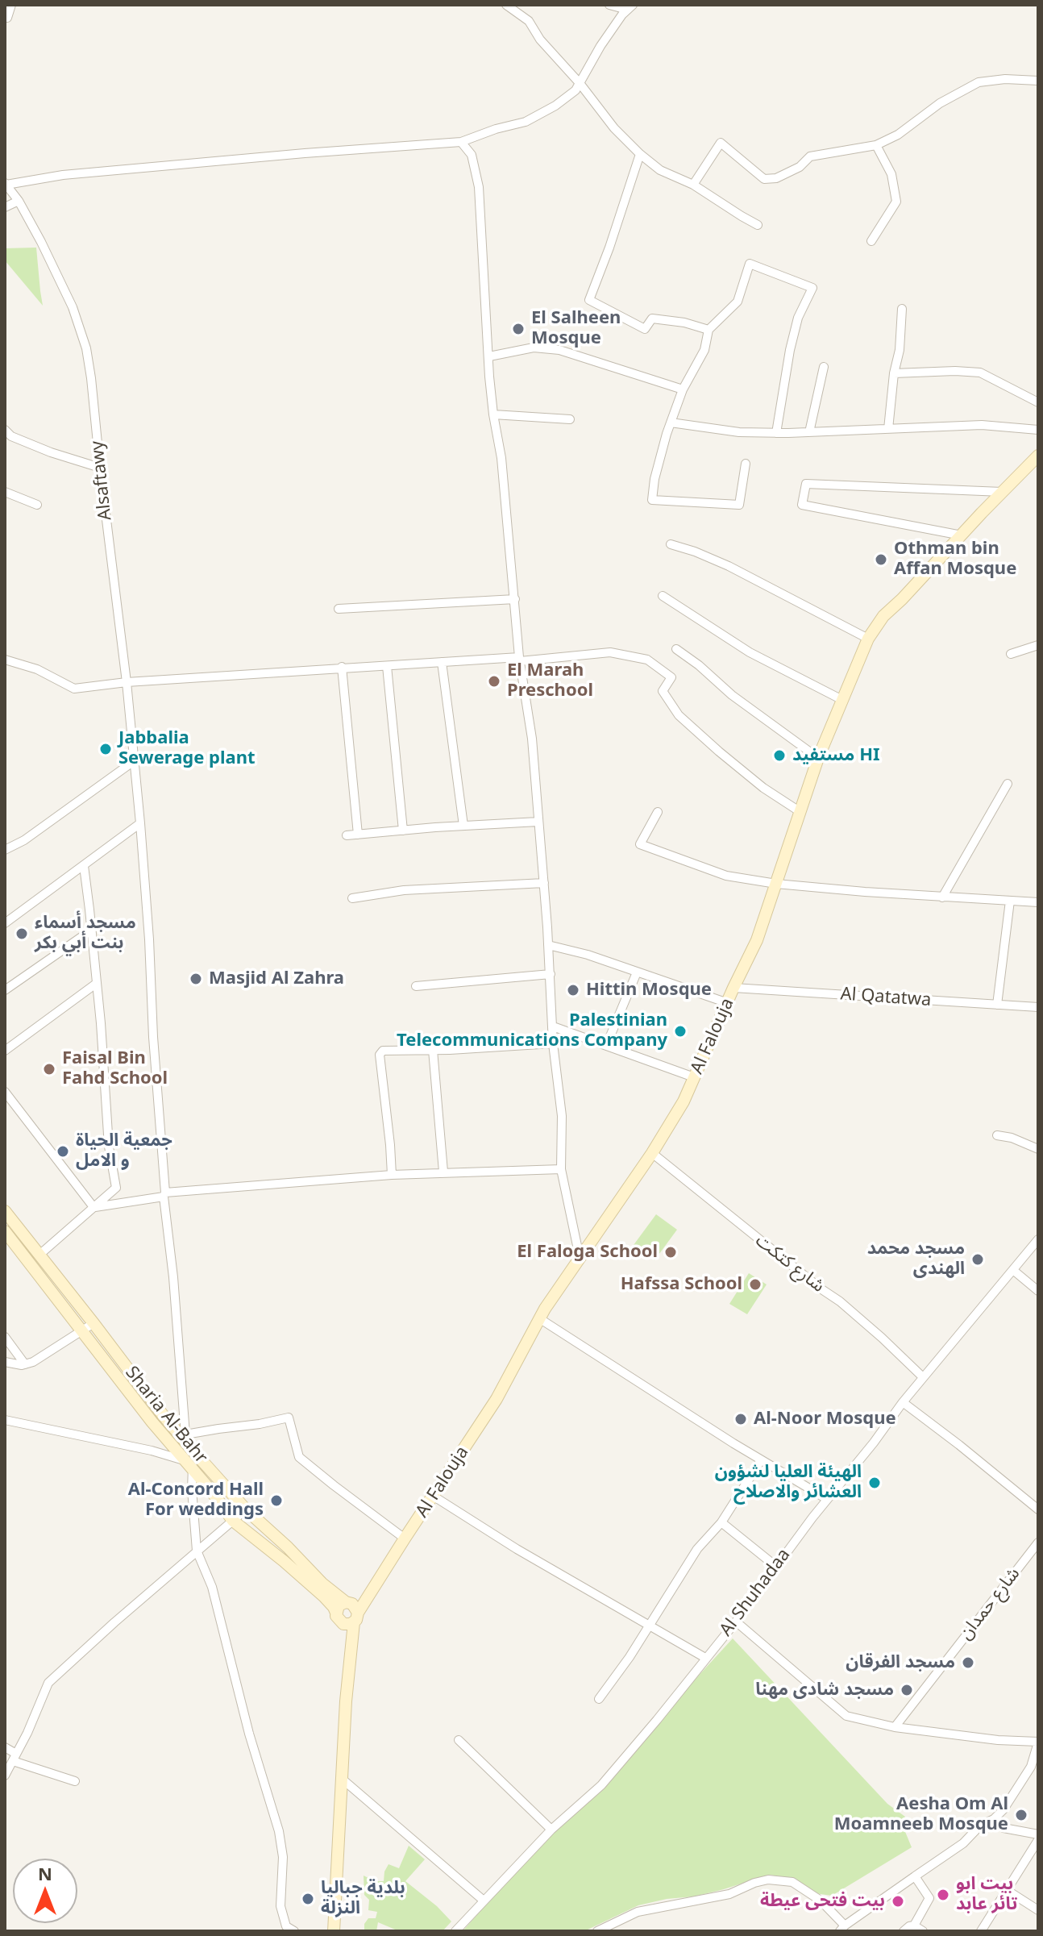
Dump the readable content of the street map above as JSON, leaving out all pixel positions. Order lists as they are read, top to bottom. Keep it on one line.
{"streets":{"main road":["Al Falouja","Sharia Al-Bahr"],"street":["Alsaftawy","Al Qatatwa","شارع كتكت","Al Shuhadaa","شارع حمدان"]},"crossings":[["Alsaftawy","Sharia Al-Bahr"],["Al Qatatwa","Al Falouja"],["Al Falouja","شارع كتكت"],["Al Falouja","Sharia Al-Bahr"],["شارع كتكت","Al Shuhadaa"]],"places":["El Salheen Mosque","Othman bin Affan Mosque","El Marah Preschool","Jabbalia Sewerage plant","مستفيد HI","مسجد أسماء بنت أبي بكر","Masjid Al Zahra","Hittin Mosque","Palestinian Telecommunications Company","Faisal Bin Fahd School","جمعية الحياة و الامل","El Faloga School","مسجد محمد الهندى","Hafssa School","Al-Noor Mosque","الهيئة العليا لشؤون العشائر والاصلاح","Al-Concord Hall For weddings","مسجد الفرقان","مسجد شادى مهنا","Aesha Om Al Moamneeb Mosque","بيت ابو تائر عابد","بلدية جباليا النزلة","بيت فتحى عيطة"],"north":"top"}
